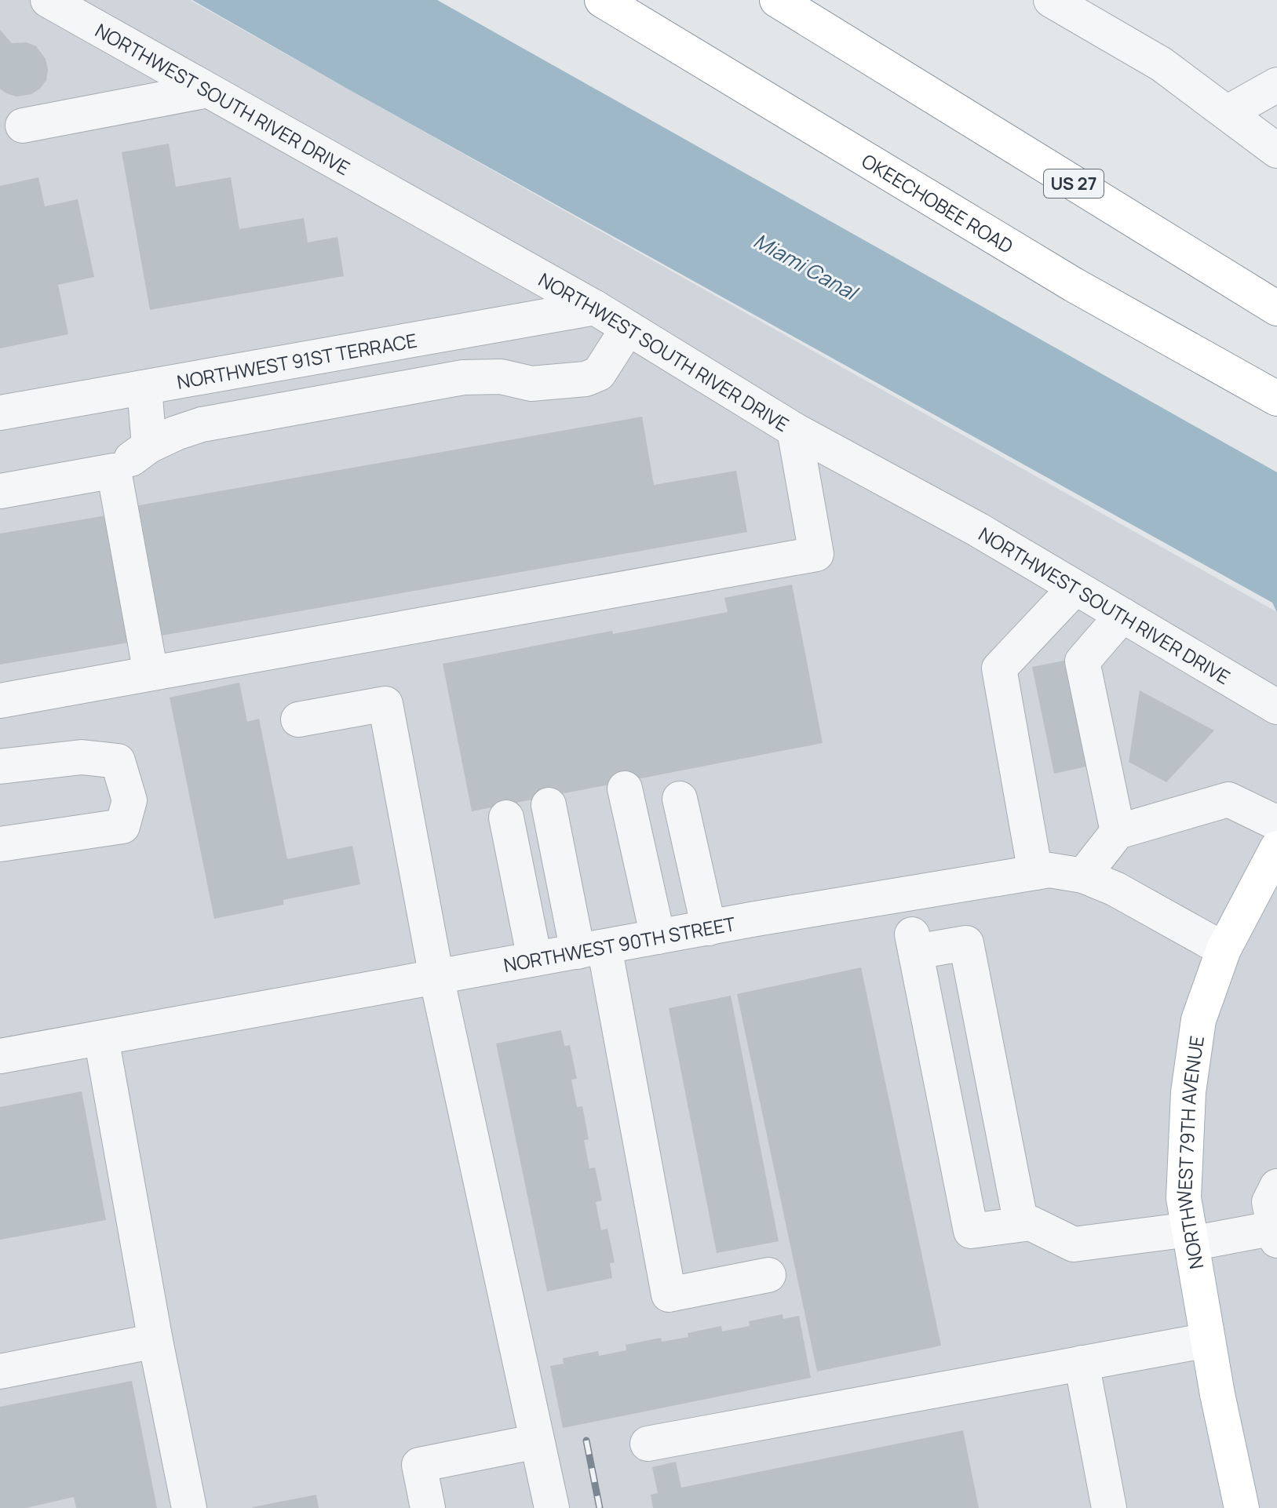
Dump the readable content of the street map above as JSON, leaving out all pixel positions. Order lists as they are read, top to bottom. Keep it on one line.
{"streets":{"main road":["US 27","OKEECHOBEE ROAD","NORTHWEST 79TH AVENUE"],"street":["NORTHWEST SOUTH RIVER DRIVE","NORTHWEST 91ST TERRACE","NORTHWEST 90TH STREET"]},"crossings":[["NORTHWEST SOUTH RIVER DRIVE","NORTHWEST 91ST TERRACE"],["NORTHWEST 90TH STREET","NORTHWEST 79TH AVENUE"]],"water":["Miami Canal"]}
